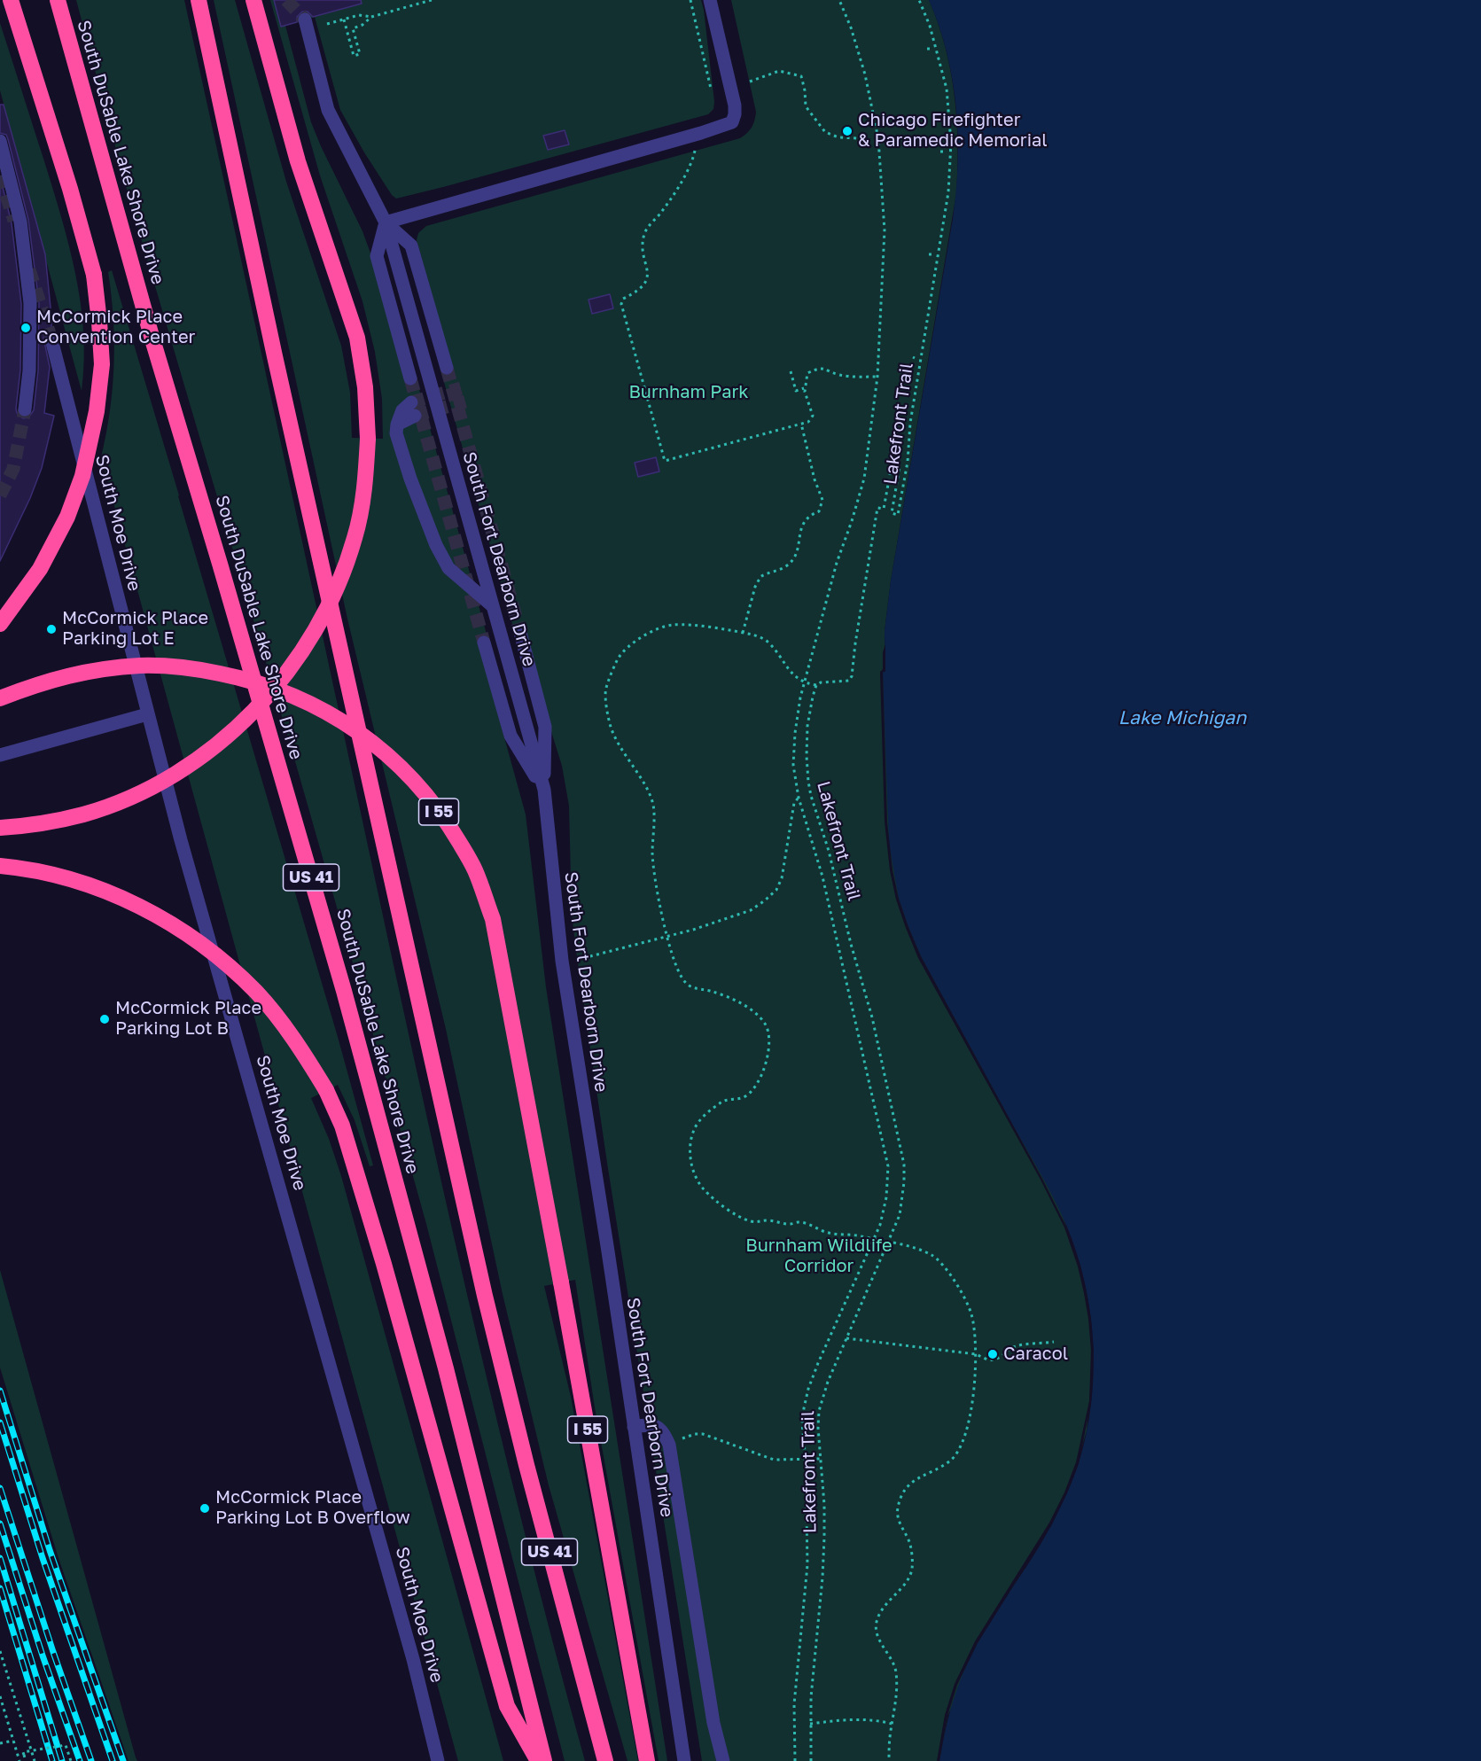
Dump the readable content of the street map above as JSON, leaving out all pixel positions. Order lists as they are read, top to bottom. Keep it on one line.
{"streets":{"highway":["South DuSable Lake Shore Drive","I 55","US 41"],"street":["South Moe Drive","South Fort Dearborn Drive"],"path":["Lakefront Trail"]},"water":["Lake Michigan"],"parks":["Burnham Park","Burnham Wildlife Corridor"],"places":["Chicago Firefighter & Paramedic Memorial","McCormick Place Convention Center","McCormick Place Parking Lot E","McCormick Place Parking Lot B","Caracol","McCormick Place Parking Lot B Overflow"]}
